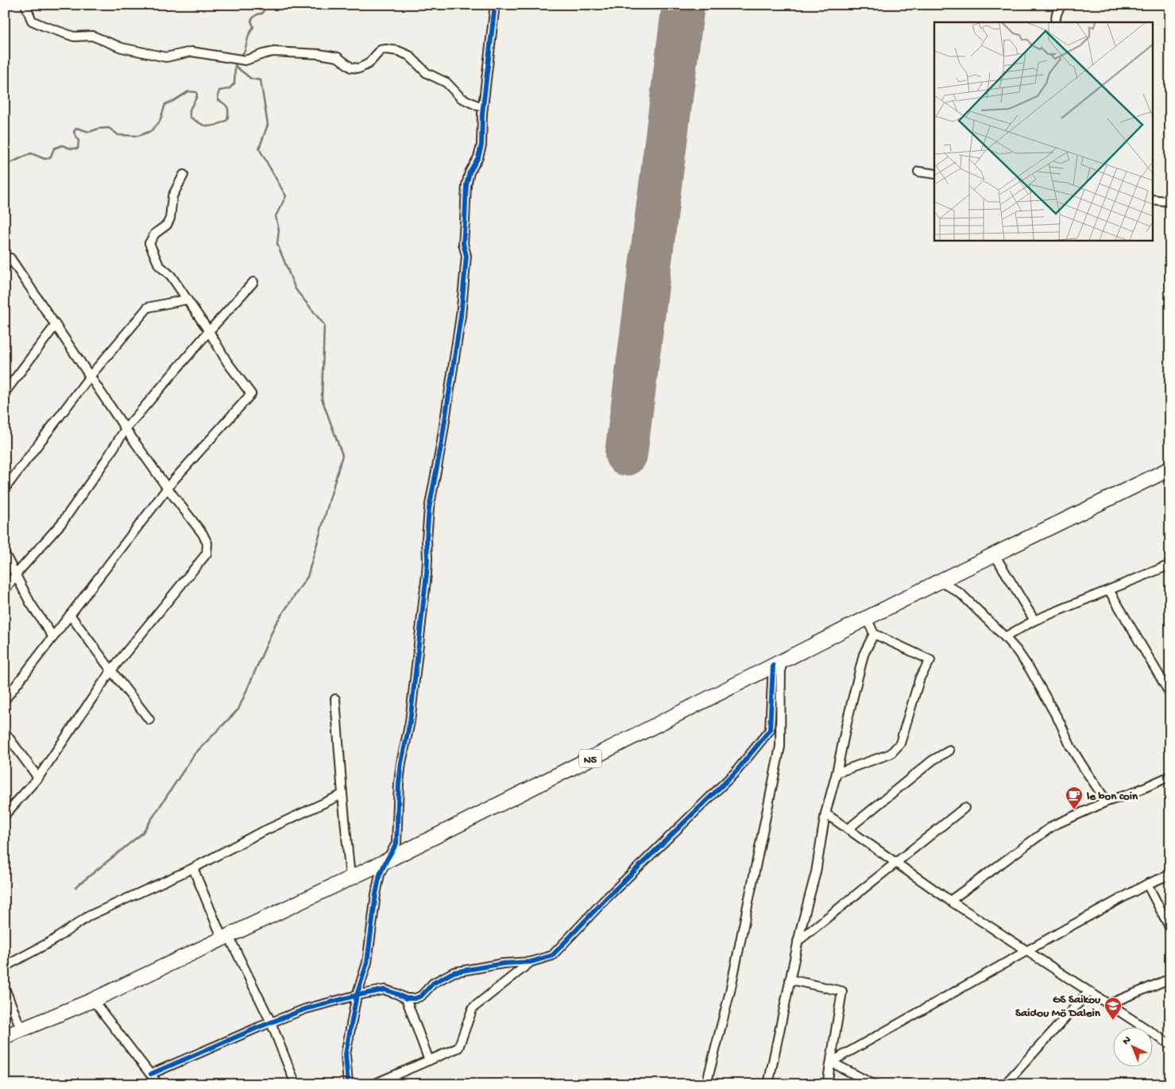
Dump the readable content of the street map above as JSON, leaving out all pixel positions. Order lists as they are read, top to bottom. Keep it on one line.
{"streets":{"highway":["N5"]},"places":{"cafe":["le bon coin"],"school or university":["GS Saikou Saidou Mö Dalein"]},"north":"top left"}
